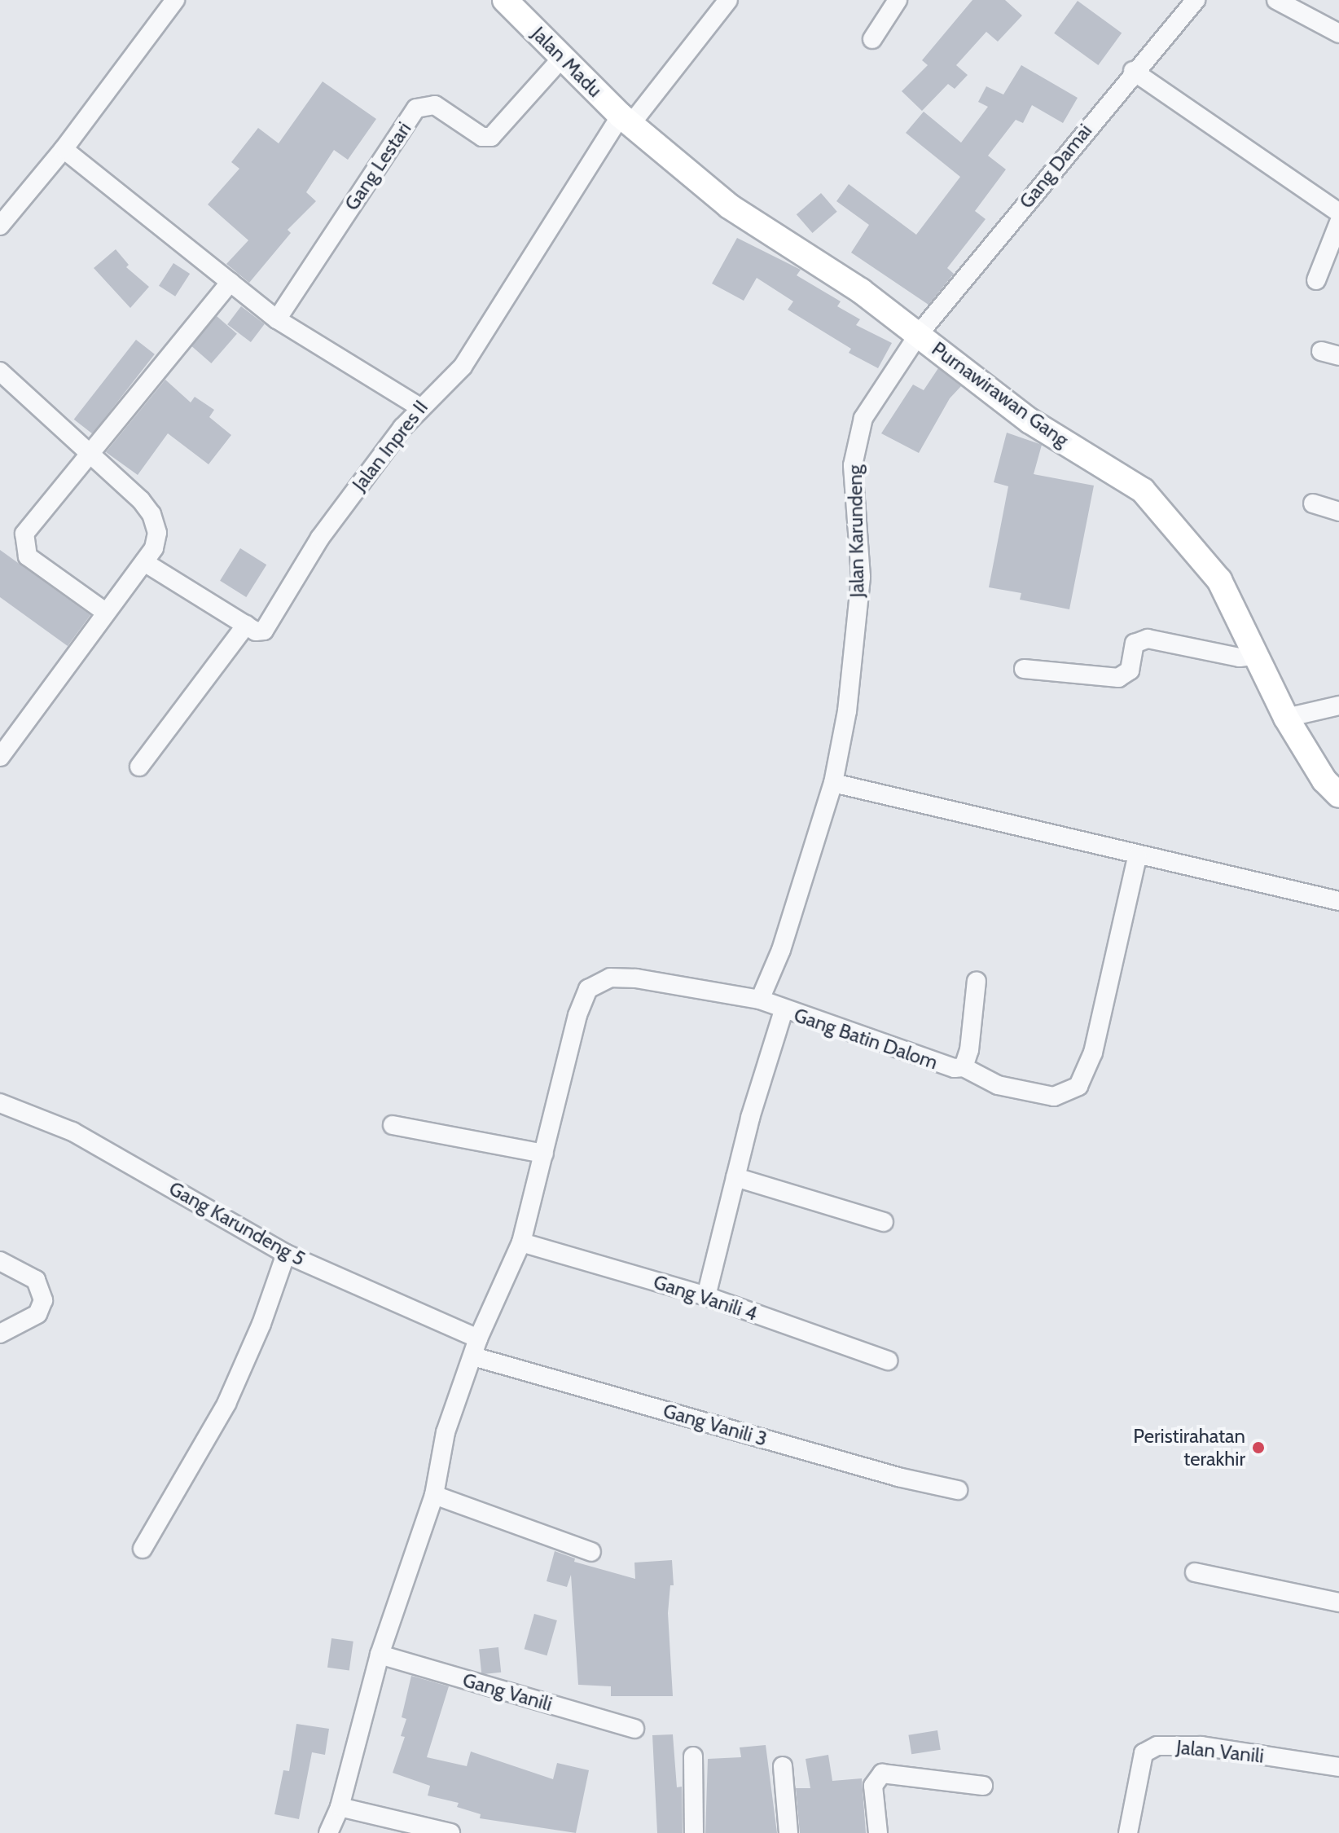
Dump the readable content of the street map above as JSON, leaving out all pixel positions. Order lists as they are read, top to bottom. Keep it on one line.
{"streets":{"street":["Jalan Madu","Gang Lestari","Gang Damai","Purnawirawan Gang","Jalan Inpres II","Jalan Karundeng","Gang Batin Dalom","Gang Karundeng 5","Gang Vanili 4","Gang Vanili 3","Gang Vanili","Jalan Vanili"]},"crossings":[["Jalan Madu","Gang Lestari"],["Jalan Madu","Purnawirawan Gang"],["Jalan Madu","Jalan Inpres II"],["Gang Damai","Purnawirawan Gang"],["Gang Damai","Jalan Karundeng"],["Purnawirawan Gang","Jalan Inpres II"],["Purnawirawan Gang","Jalan Karundeng"],["Jalan Karundeng","Gang Batin Dalom"],["Gang Batin Dalom","Gang Karundeng 5"],["Gang Batin Dalom","Gang Vanili 4"],["Gang Batin Dalom","Gang Vanili 3"],["Gang Batin Dalom","Gang Vanili"],["Gang Karundeng 5","Gang Vanili 3"]],"places":["Peristirahatan terakhir"]}
